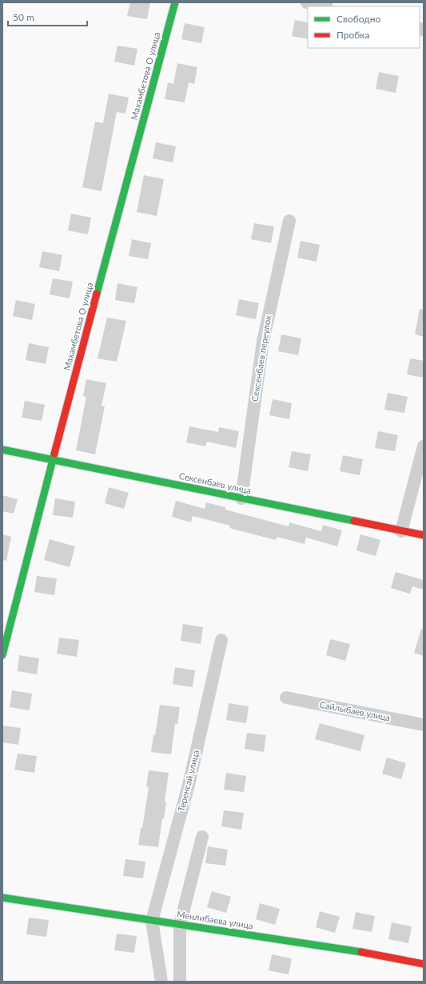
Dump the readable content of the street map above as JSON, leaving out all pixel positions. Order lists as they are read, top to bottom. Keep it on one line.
{"streets":{"street":["Махамбетова О улица","Сексенбаев переулок","Сексенбаев улица","Сайлыбаев улица","Теренсай улица","Менлибаева улица"]},"crossings":[["Махамбетова О улица","Сексенбаев улица"],["Сексенбаев переулок","Сексенбаев улица"],["Теренсай улица","Менлибаева улица"]],"legend":["Свободно","Пробка"],"scale_bar":"50 m"}
